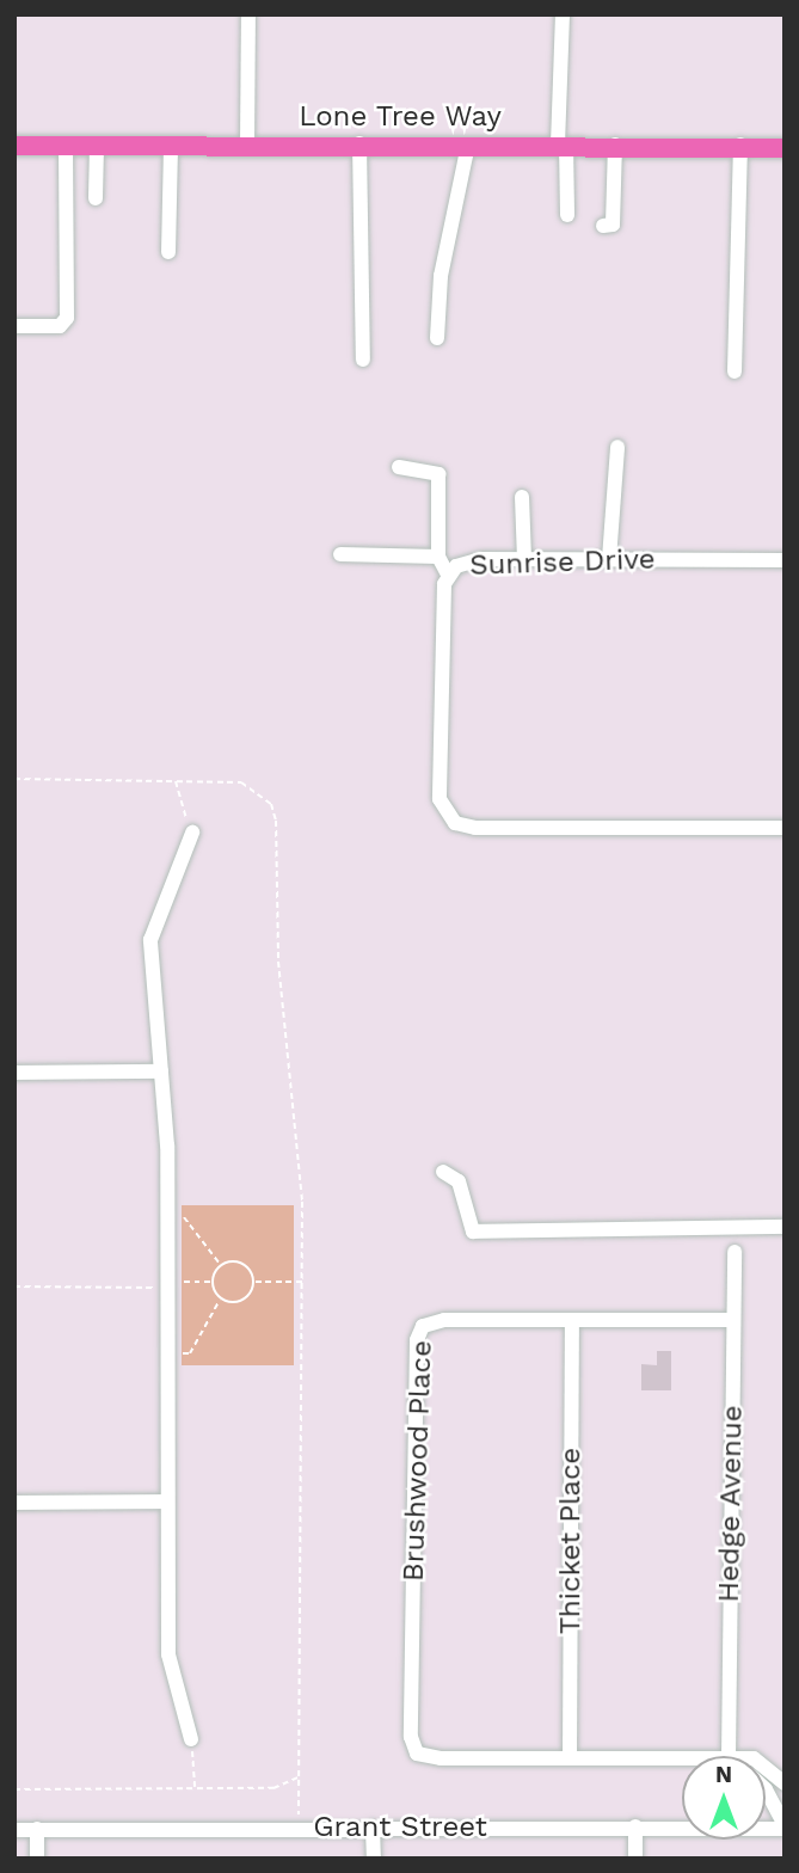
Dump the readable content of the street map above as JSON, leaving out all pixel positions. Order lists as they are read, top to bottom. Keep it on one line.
{"streets":{"main road":["Lone Tree Way"],"street":["Sunrise Drive","Brushwood Place","Hedge Avenue","Thicket Place","Grant Street"]},"crossings":[["Brushwood Place","Hedge Avenue"],["Brushwood Place","Thicket Place"]],"north":"top"}
